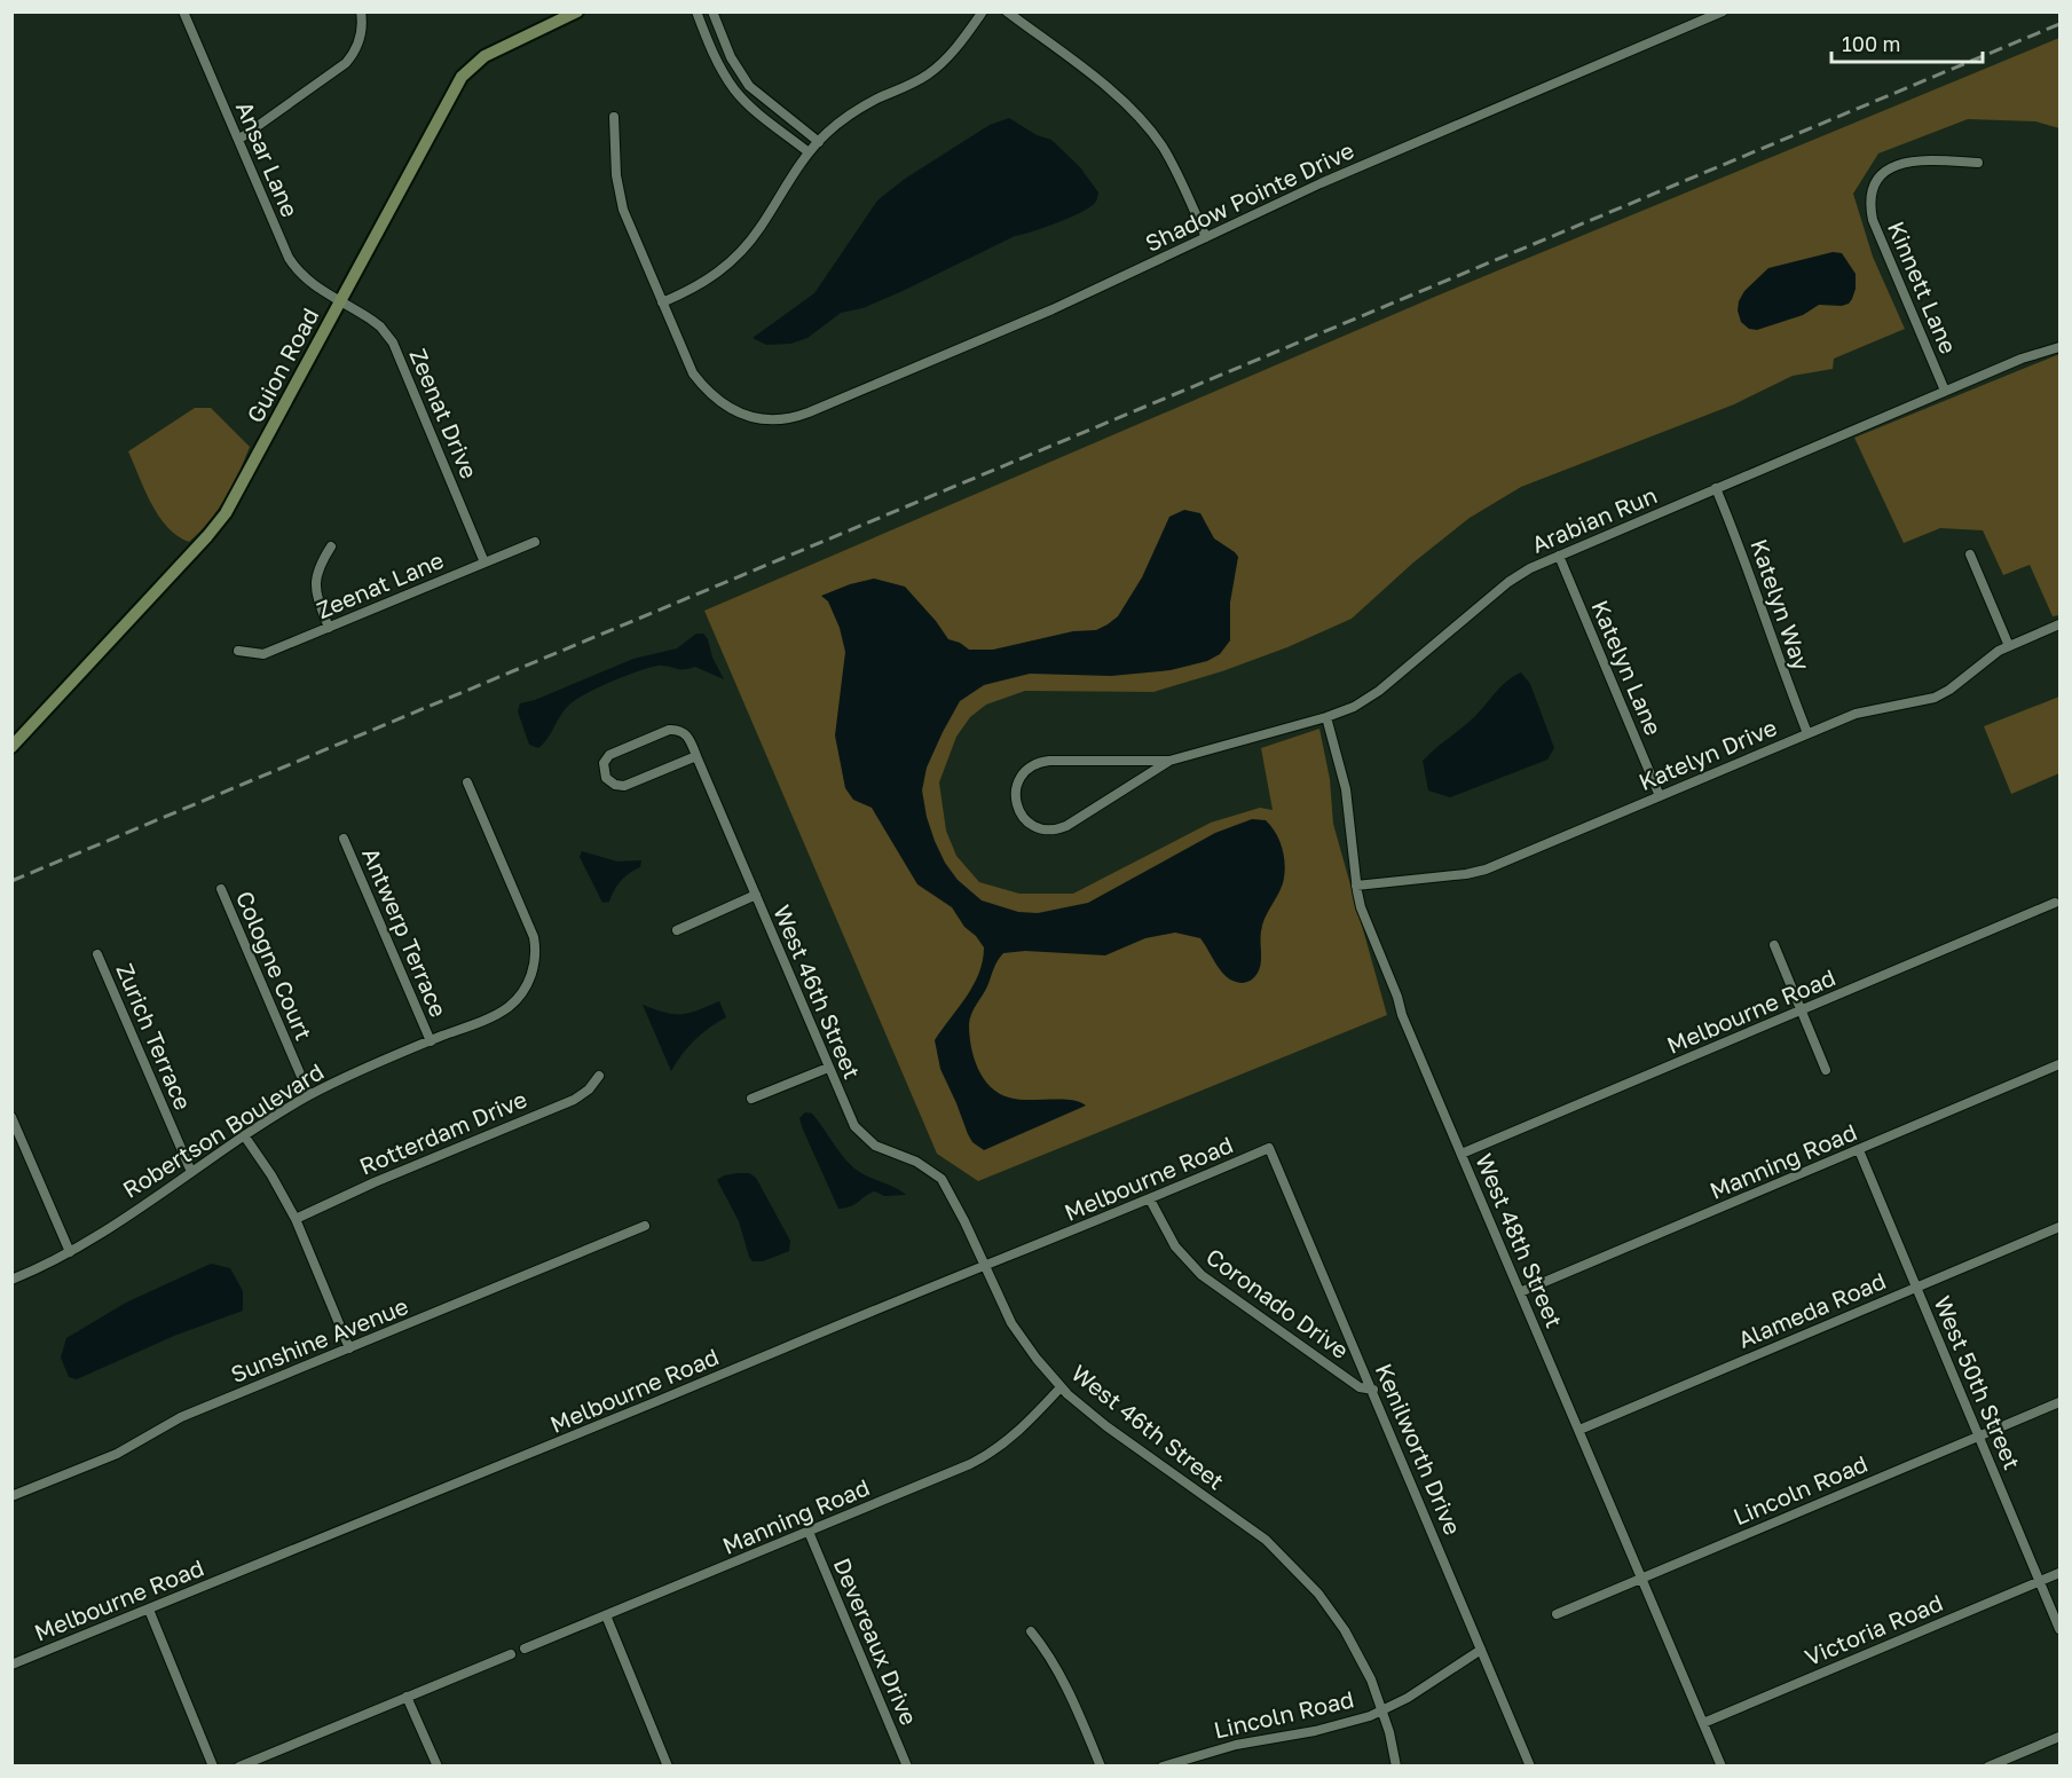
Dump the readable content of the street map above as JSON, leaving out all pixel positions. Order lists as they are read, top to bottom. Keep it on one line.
{"streets":{"street":["Ansar Lane","Shadow Pointe Drive","Kinnett Lane","Guion Road","Zeenat Drive","Arabian Run","Zeenat Lane","Katelyn Way","Katelyn Lane","Katelyn Drive","Antwerp Terrace","Cologne Court","West 46th Street","Melbourne Road","Zurich Terrace","Robertson Boulevard","Rotterdam Drive","Manning Road","West 48th Street","Coronado Drive","Alameda Road","Sunshine Avenue","West 50th Street","Kenilworth Drive","Lincoln Road","Victoria Road","Devereaux Drive"]},"crossings":[["Ansar Lane","Guion Road"],["Ansar Lane","Zeenat Drive"],["Kinnett Lane","Arabian Run"],["Guion Road","Zeenat Drive"],["Zeenat Drive","Zeenat Lane"],["Arabian Run","Katelyn Way"],["Arabian Run","Katelyn Lane"],["Arabian Run","West 48th Street"],["Katelyn Way","Katelyn Drive"],["Katelyn Lane","Katelyn Drive"],["Katelyn Drive","West 48th Street"],["Antwerp Terrace","Robertson Boulevard"],["Cologne Court","Robertson Boulevard"],["West 46th Street","Melbourne Road"],["West 46th Street","Manning Road"],["West 46th Street","Lincoln Road"],["Melbourne Road","West 48th Street"],["Melbourne Road","Coronado Drive"],["Melbourne Road","Kenilworth Drive"],["Zurich Terrace","Robertson Boulevard"],["Manning Road","West 48th Street"],["Manning Road","West 50th Street"],["Manning Road","Devereaux Drive"],["West 48th Street","Alameda Road"],["West 48th Street","Lincoln Road"],["West 48th Street","Victoria Road"],["Coronado Drive","Kenilworth Drive"],["Alameda Road","West 50th Street"],["West 50th Street","Lincoln Road"],["West 50th Street","Victoria Road"],["Kenilworth Drive","Lincoln Road"]],"scale_bar":"100 m"}
